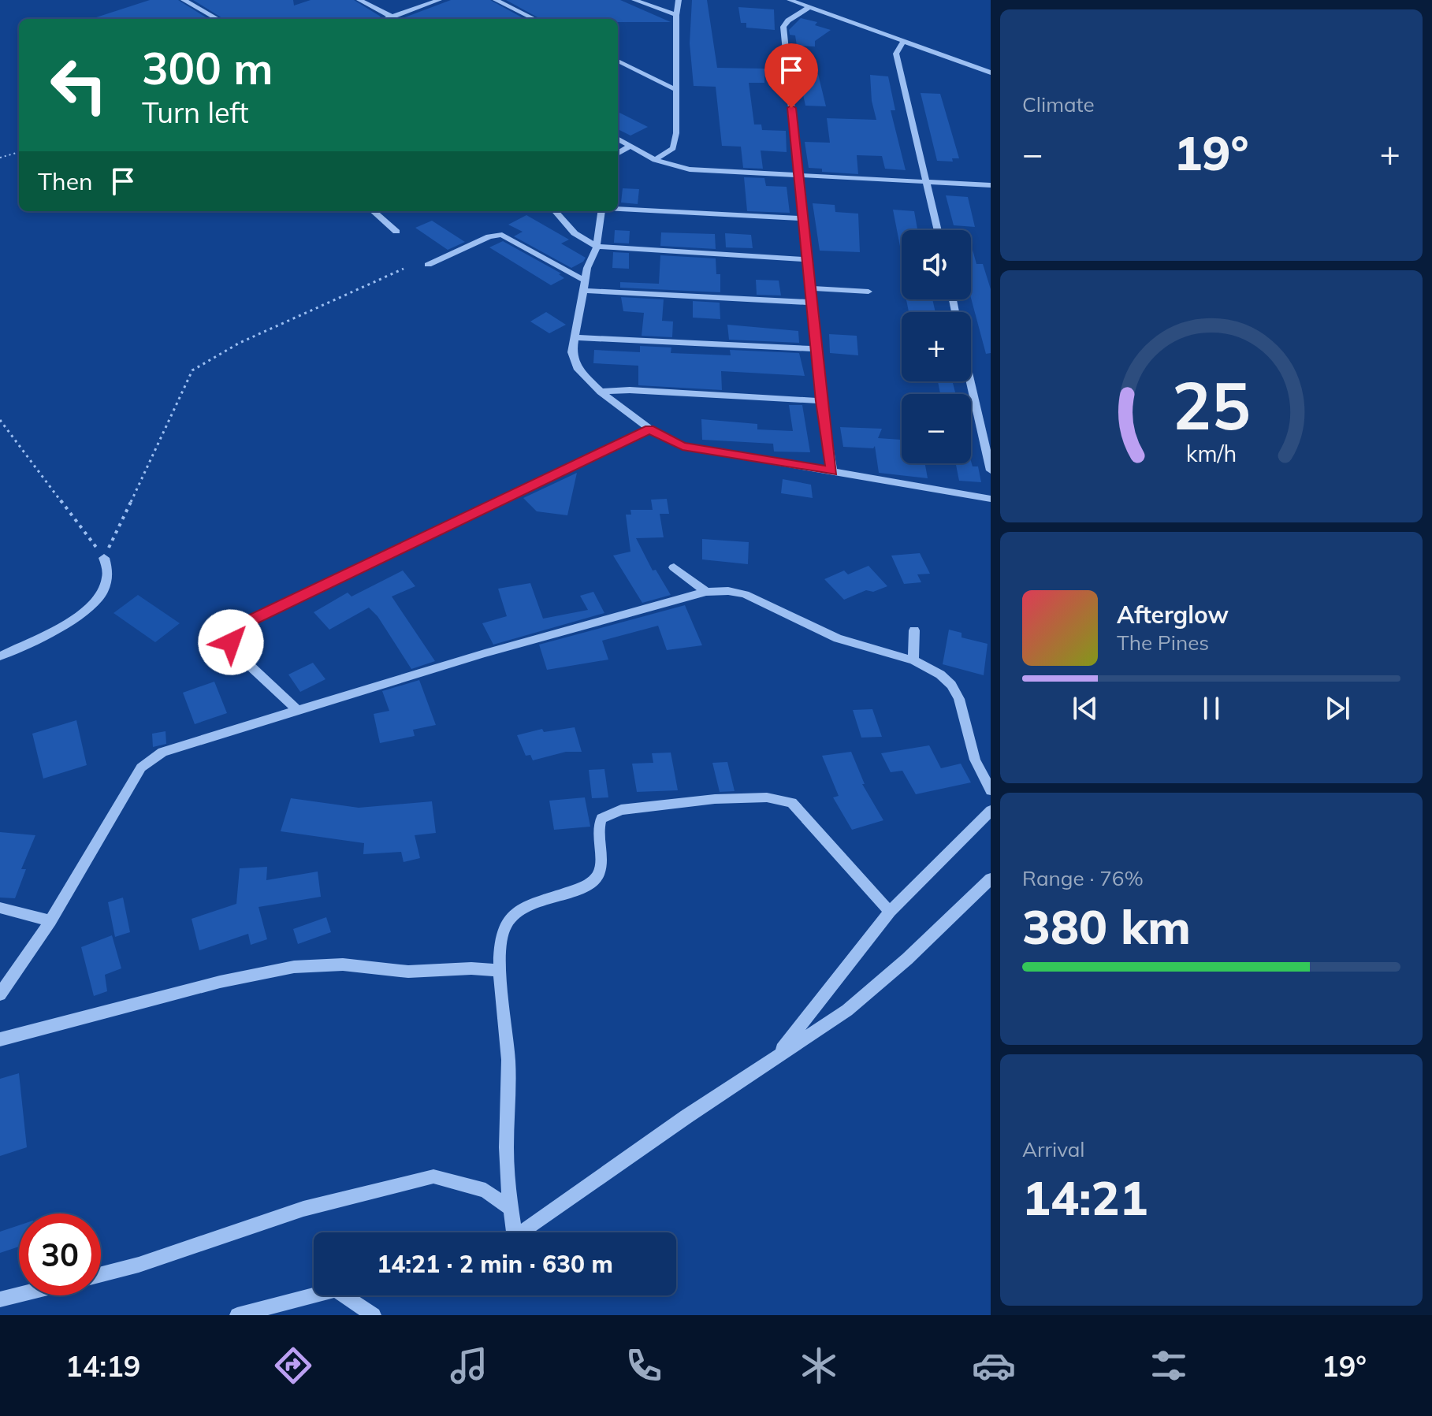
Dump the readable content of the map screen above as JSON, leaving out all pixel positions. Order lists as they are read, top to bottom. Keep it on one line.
{"page":{"tile":["Climate",["Range · 76%","380 km"],["Arrival","14:21"]],"turn":["300 m","Turn left"],"heat":["−","19°","+"],"then":"Then","map_buttons":["+","−"],"song":["Afterglow","The Pines"],"limit":"30","trip":"14:21 · 2 min · 630 m","tabs":["14:19","19°"],"gauge":["25","km/h"]}}
